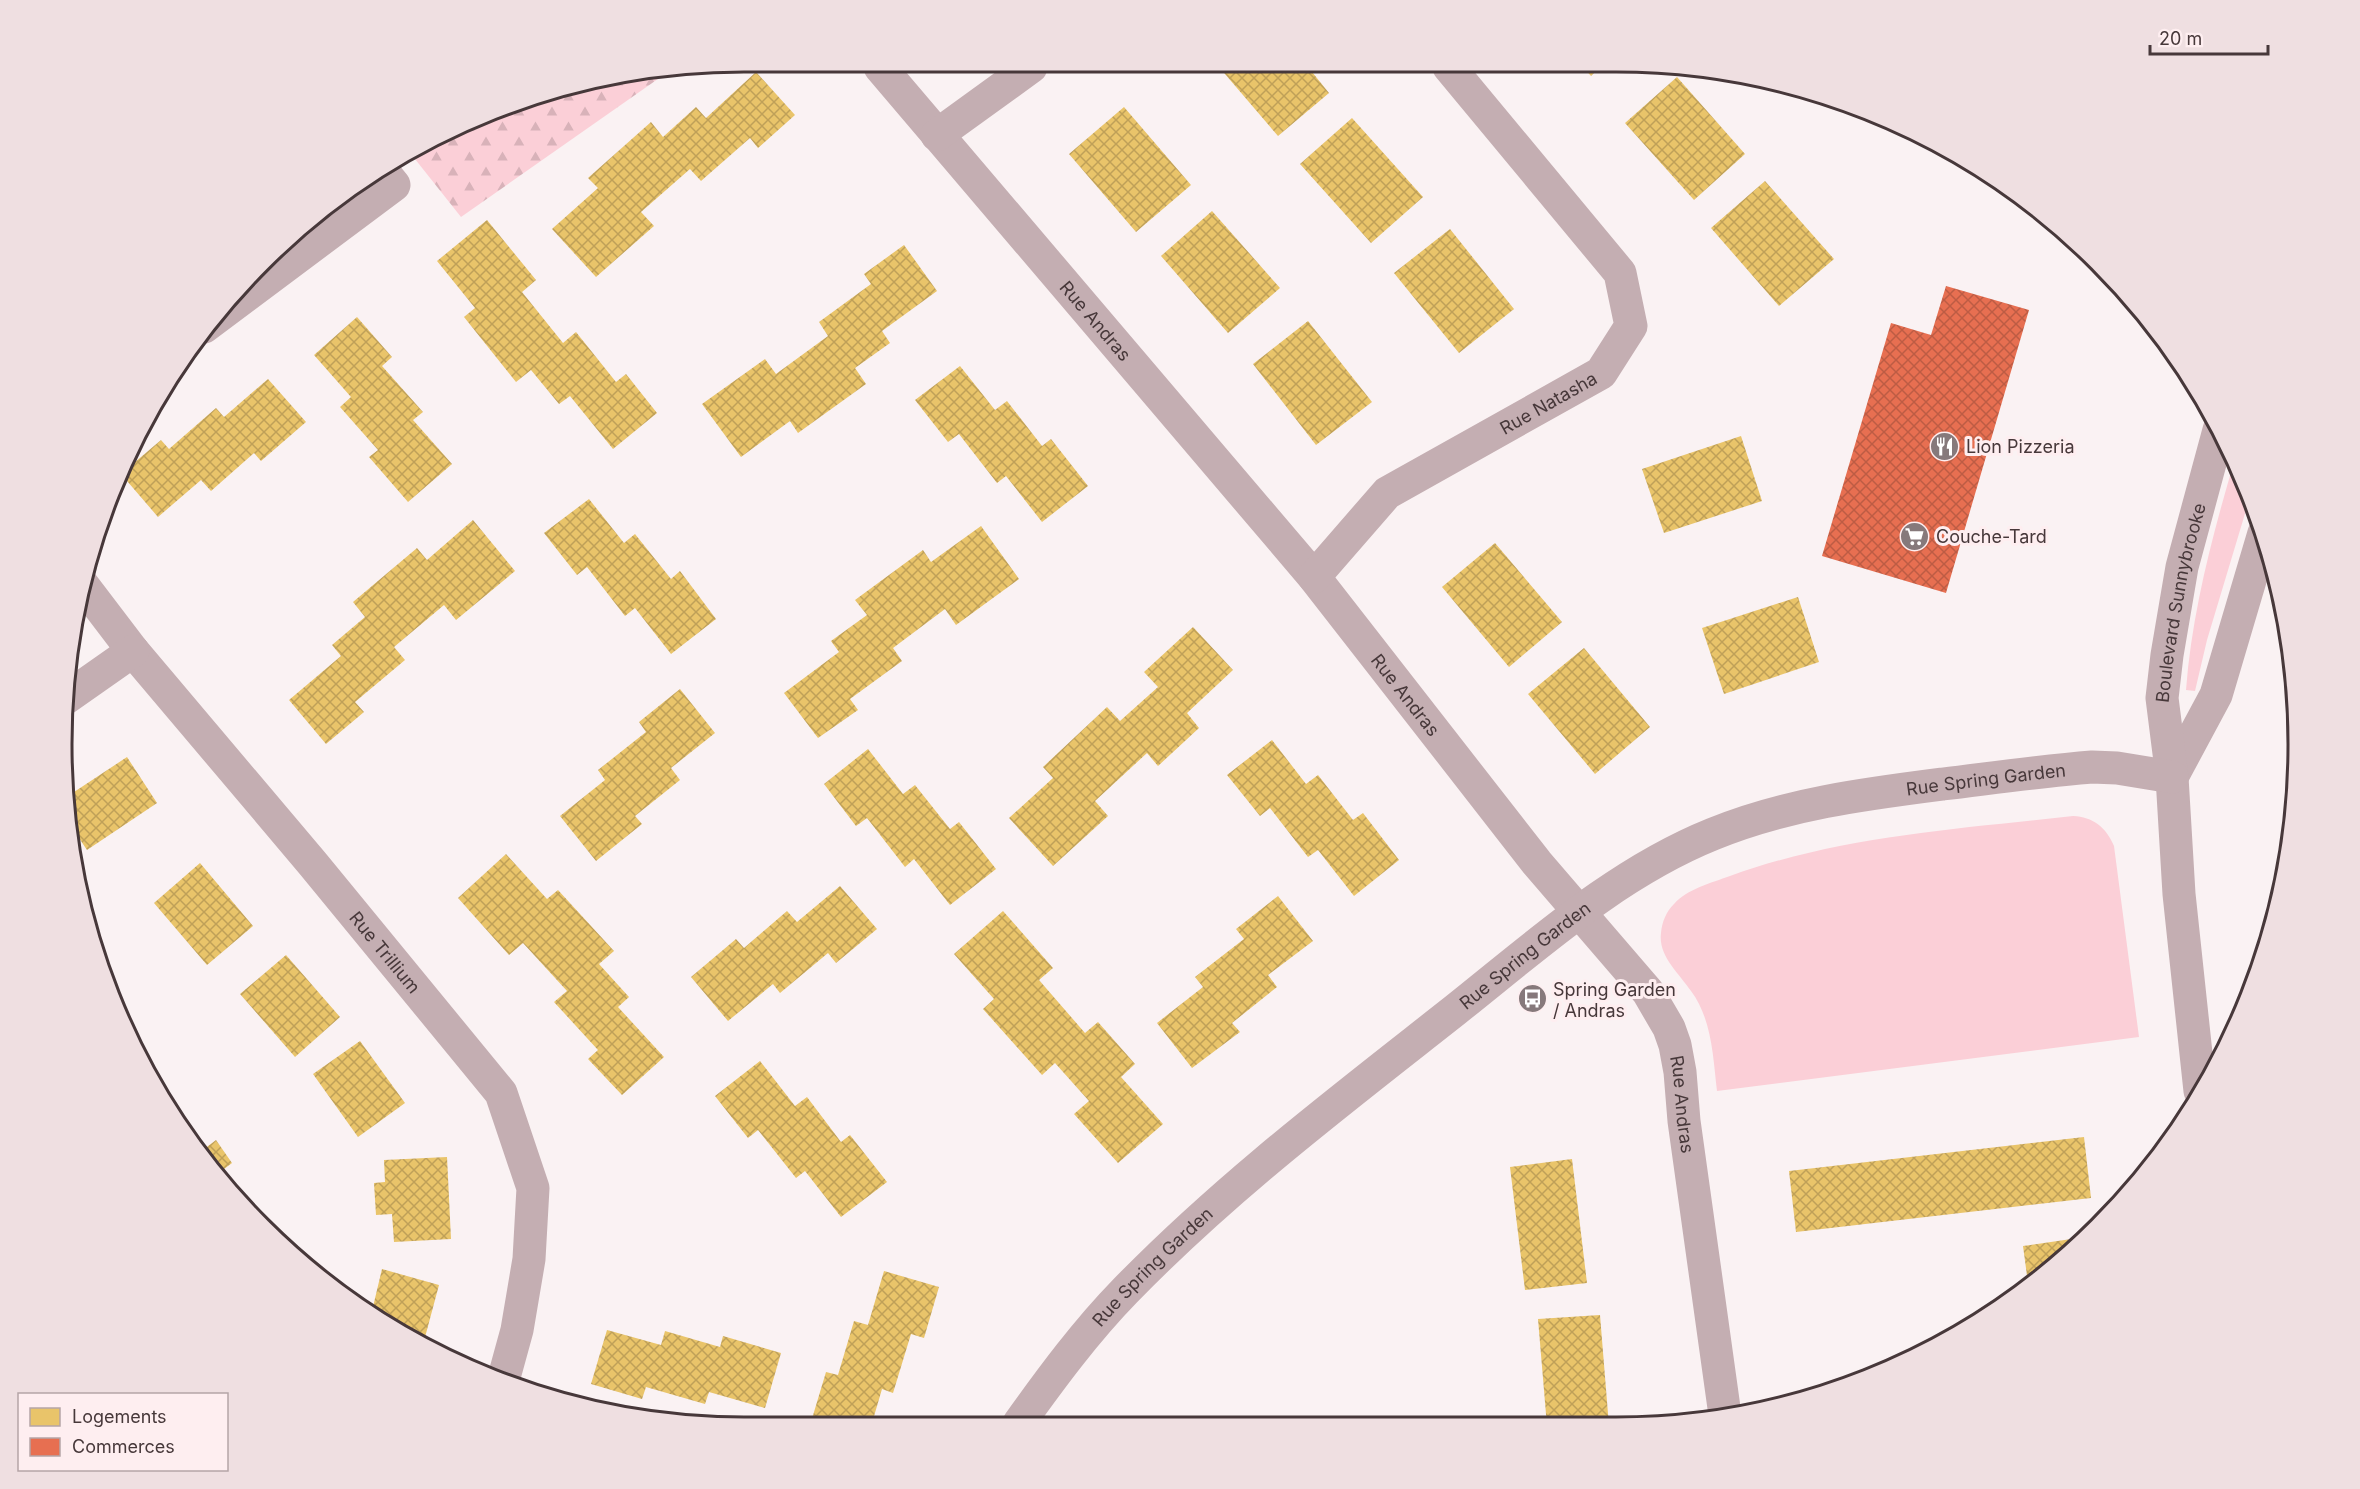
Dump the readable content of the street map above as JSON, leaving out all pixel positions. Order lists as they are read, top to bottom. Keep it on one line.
{"streets":{"street":["Rue Andras","Rue Natasha","Boulevard Sunnybrooke","Rue Spring Garden","Rue Trillium"]},"crossings":[["Rue Andras","Rue Natasha"],["Rue Andras","Rue Spring Garden"],["Boulevard Sunnybrooke","Rue Spring Garden"]],"places":{"restaurant":["Lion Pizzeria"],"supermarket":["Couche-Tard"],"bus stop":["Spring Garden / Andras"]},"legend":["Logements","Commerces"],"scale_bar":"20 m"}
